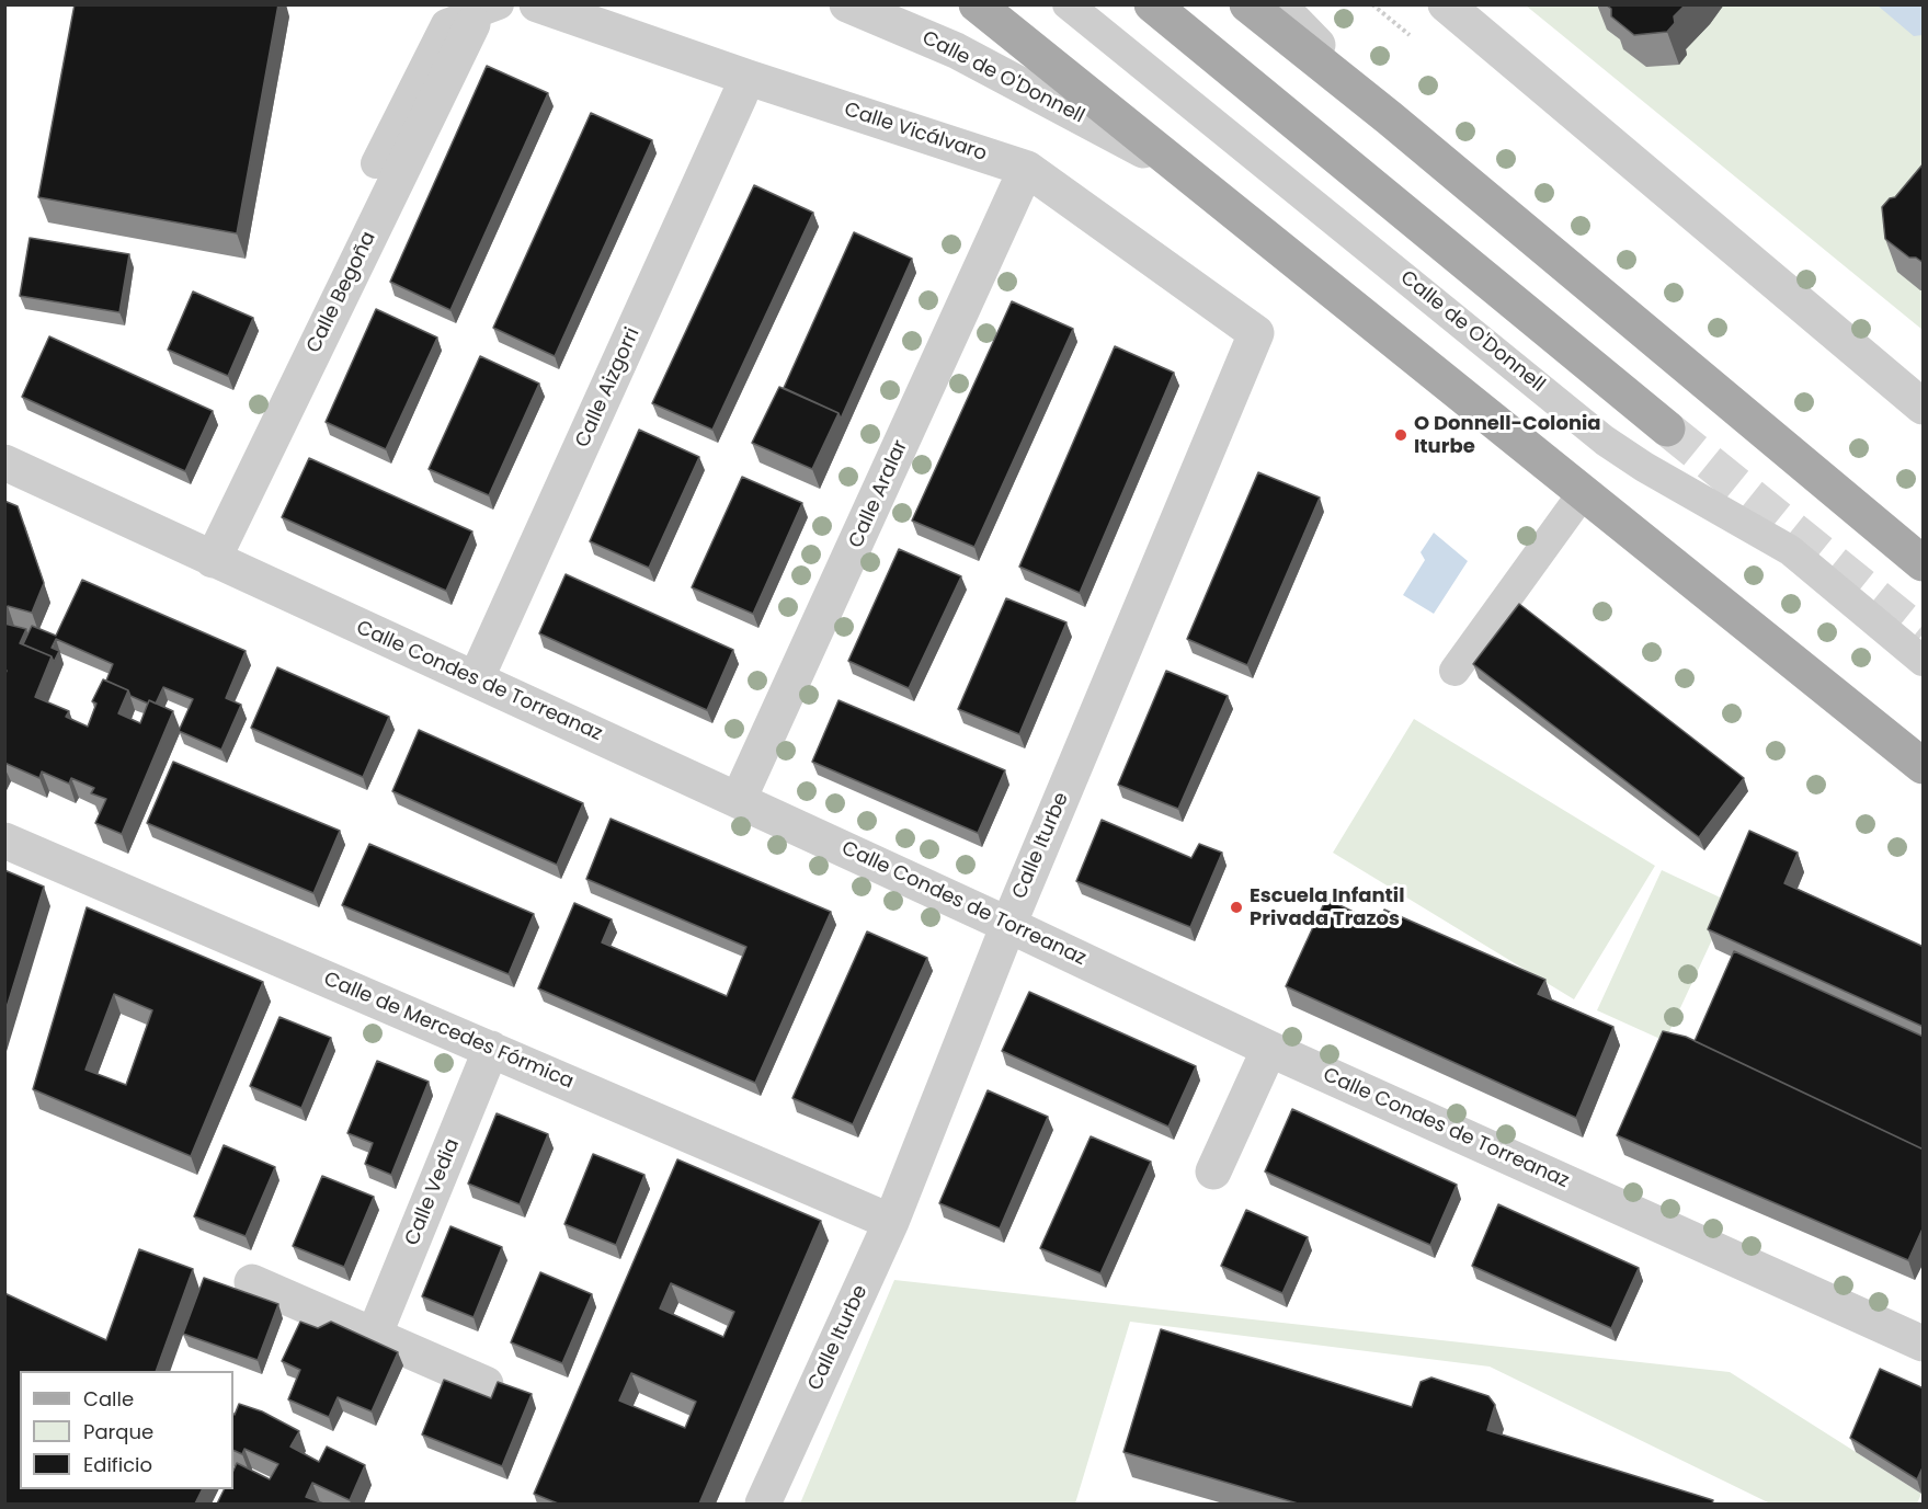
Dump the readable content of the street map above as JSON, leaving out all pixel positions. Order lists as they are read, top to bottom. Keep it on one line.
{"streets":{"main road":["Calle de O'Donnell"],"street":["Calle Vicálvaro","Calle Begoña","Calle Aizgorri","Calle Aralar","Calle Condes de Torreanaz","Calle Iturbe","Calle de Mercedes Fórmica","Calle Vedia"]},"crossings":[["Calle Vicálvaro","Calle Iturbe"],["Calle Begoña","Calle Condes de Torreanaz"],["Calle Aizgorri","Calle Condes de Torreanaz"],["Calle Aralar","Calle Condes de Torreanaz"],["Calle Condes de Torreanaz","Calle Iturbe"],["Calle Iturbe","Calle de Mercedes Fórmica"],["Calle de Mercedes Fórmica","Calle Vedia"]],"places":["O Donnell-Colonia Iturbe","Escuela Infantil Privada Trazos"],"legend":["Calle","Parque","Edificio"]}
